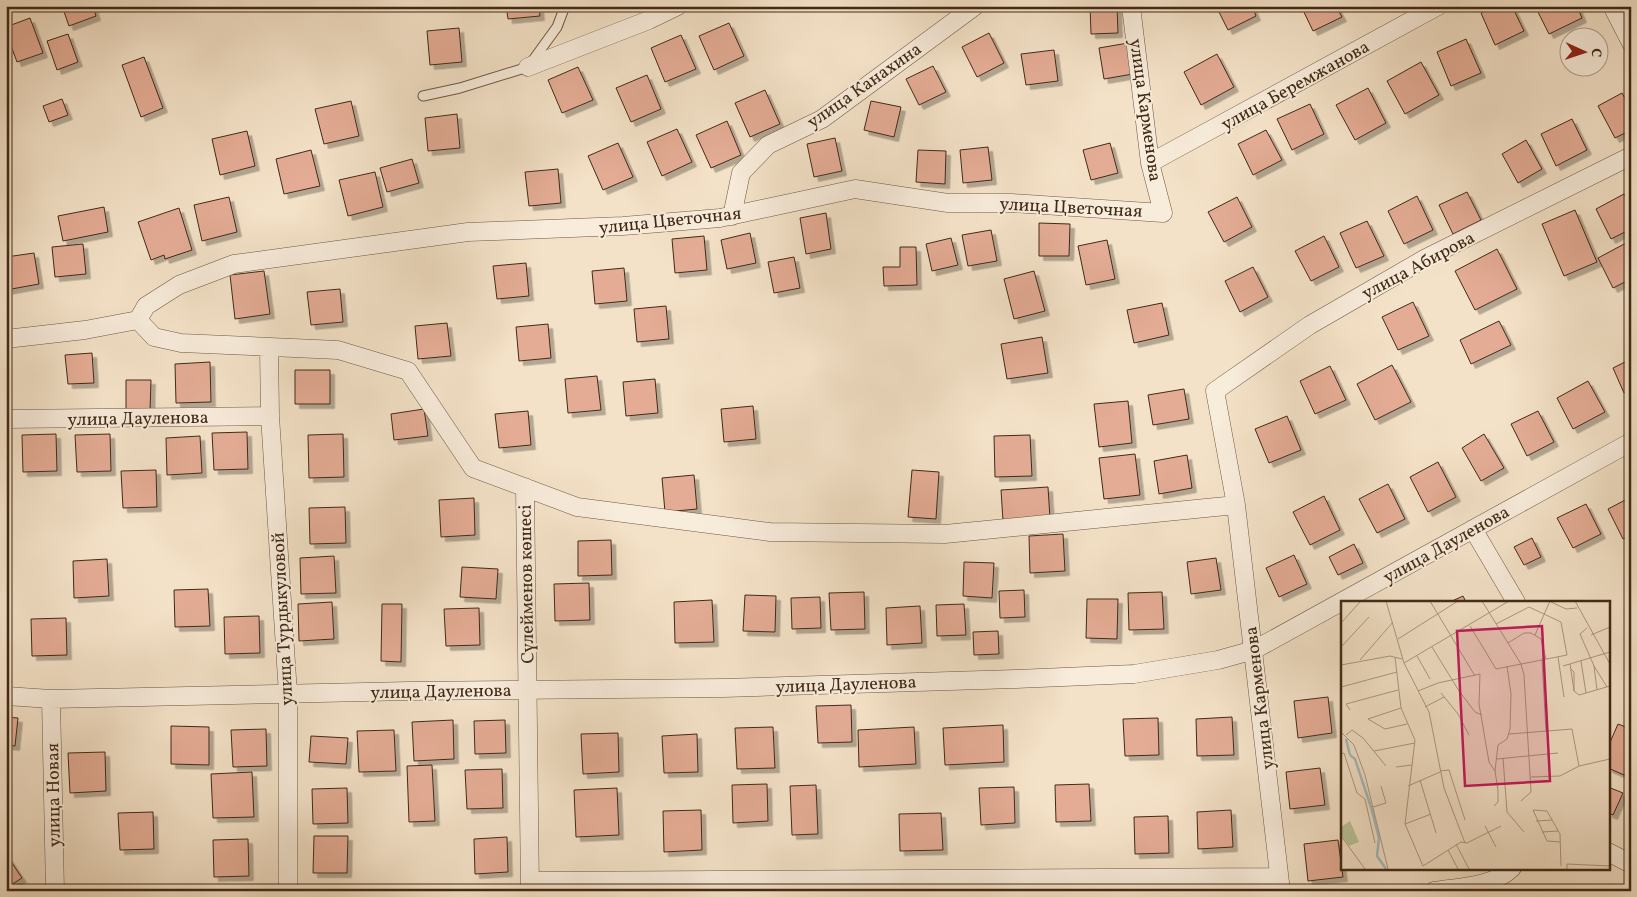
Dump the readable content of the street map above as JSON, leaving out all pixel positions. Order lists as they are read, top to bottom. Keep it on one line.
{"streets":{"street":["улица Канахина","улица Беремжанова","улица Карменова","улица Цветочная","улица Абирова","улица Дауленова","Сүлейменов көшесі","улица Турдыкуловой","улица Новая"]},"crossings":[["улица Канахина","улица Цветочная"],["улица Беремжанова","улица Карменова"],["улица Карменова","улица Цветочная"],["улица Карменова","улица Абирова"],["улица Карменова","улица Дауленова"],["улица Дауленова","Сүлейменов көшесі"],["улица Дауленова","улица Турдыкуловой"],["улица Дауленова","улица Новая"]],"north":"right"}
